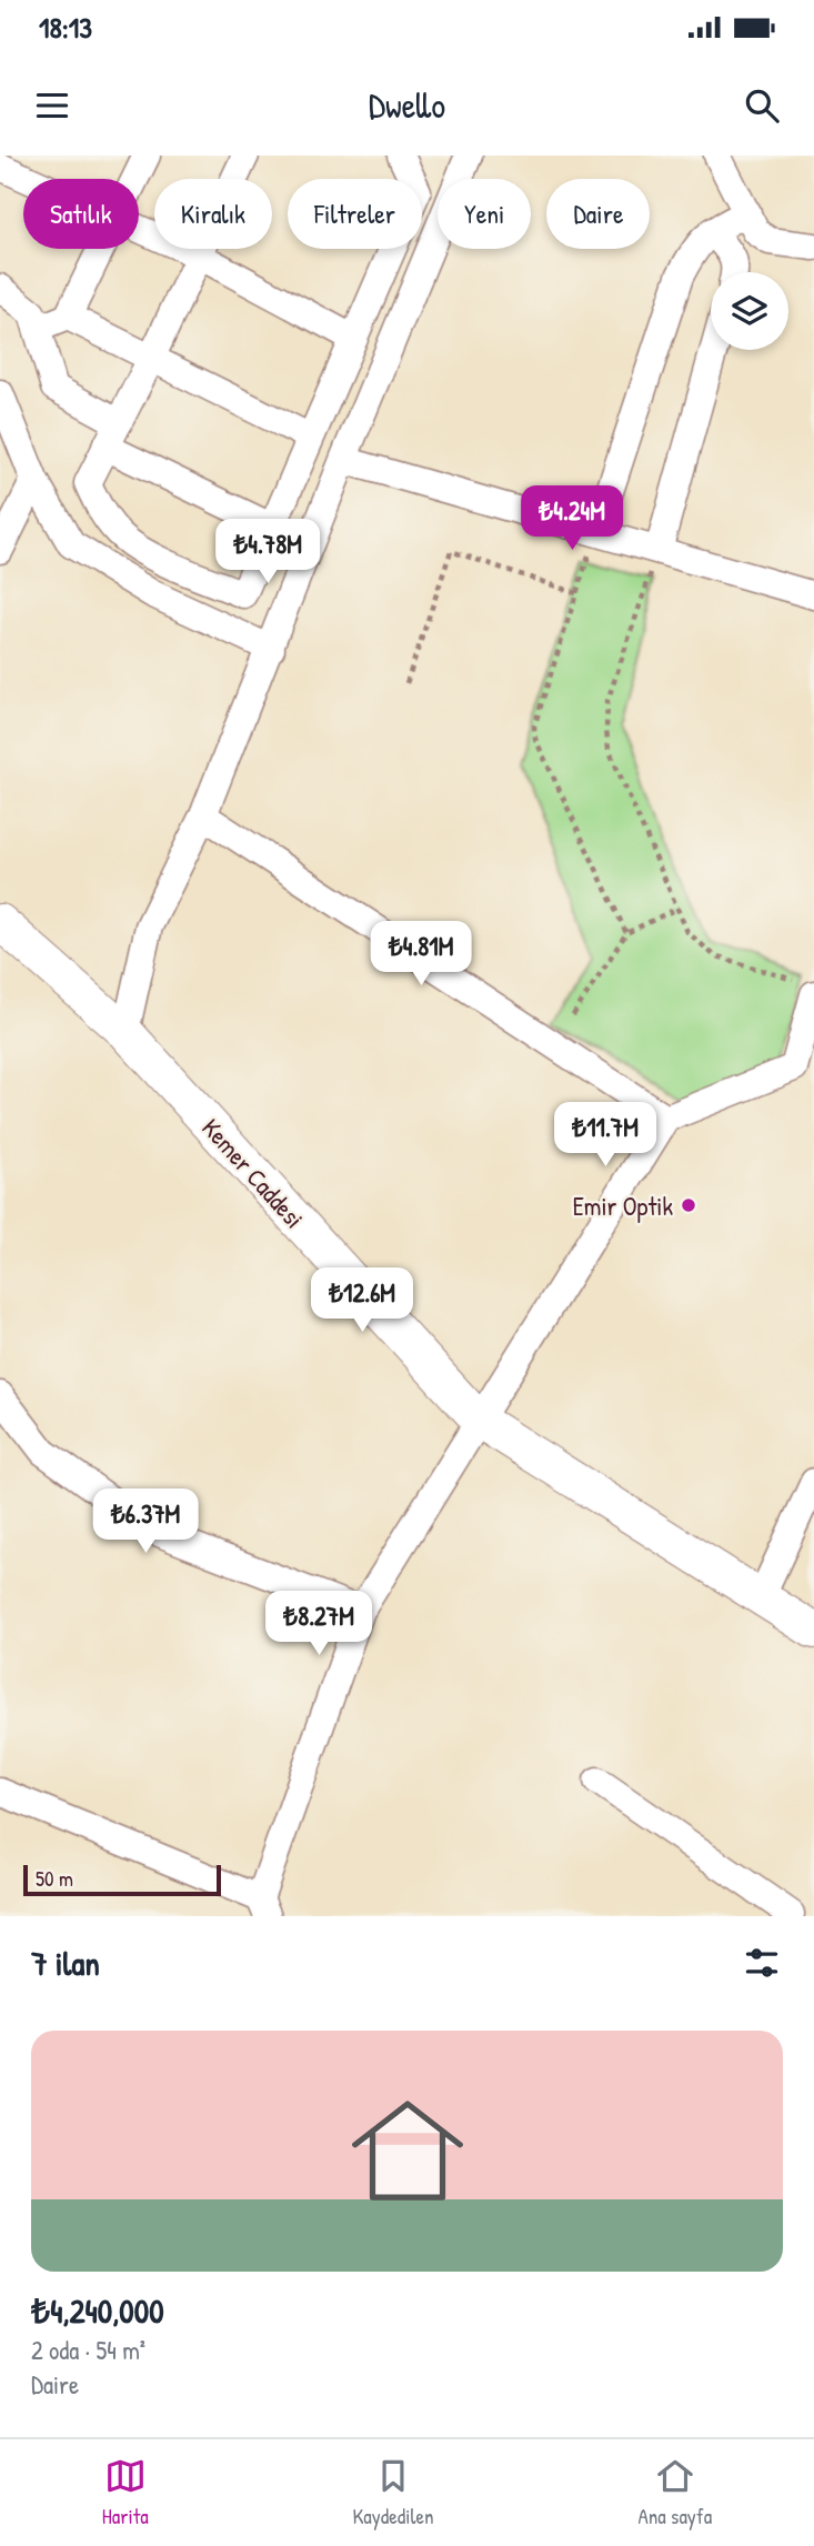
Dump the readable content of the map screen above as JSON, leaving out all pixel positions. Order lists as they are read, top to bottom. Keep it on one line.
{"streets":{"main road":["Kemer Caddesi"]},"places":["Emir Optik"],"scale_bar":"50 m","page":{"status":"18:13","header":"Dwello","chip":["Satılık","Kiralık","Filtreler","Yeni","Daire"],"price":["₺4.24M","₺4.78M","₺4.81M","₺11.7M","₺12.6M","₺6.37M","₺8.27M"],"scale":"50 m","heading":"7 ilan","list":[{"name":"₺4,240,000","note":"2 oda · 54 m² · Daire"}],"tabs":["Harita","Kaydedilen","Ana sayfa"]}}
